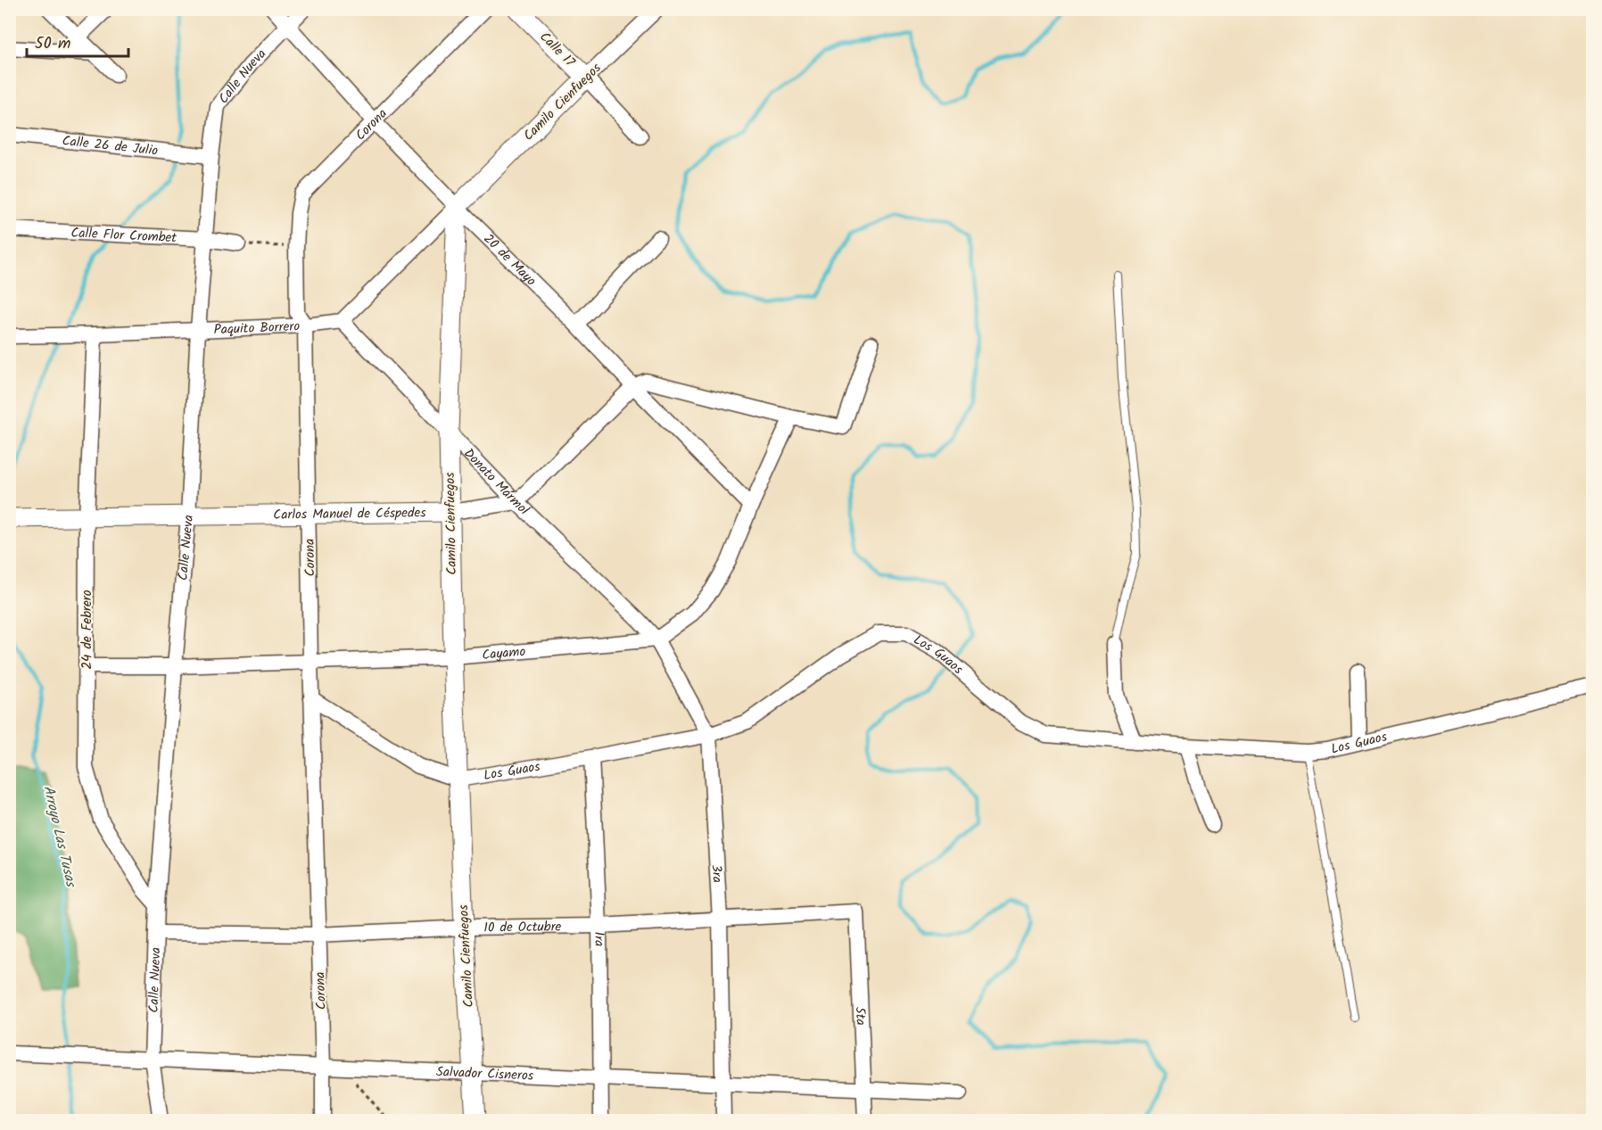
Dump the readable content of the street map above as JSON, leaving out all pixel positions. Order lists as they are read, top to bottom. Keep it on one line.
{"streets":{"street":["Calle 17","Calle Nueva","Camilo Cienfuegos","Corona","Calle 26 de Julio","Calle Flor Crombet","20 de Mayo","Paquito Borrero","Donato Mármol","Carlos Manuel de Céspedes","24 de Febrero","Cayamo","Los Guaos","3ra","10 de Octubre","1ra","5ta","Salvador Cisneros"]},"crossings":[["Calle 17","Camilo Cienfuegos"],["Calle Nueva","Calle 26 de Julio"],["Calle Nueva","Calle Flor Crombet"],["Calle Nueva","20 de Mayo"],["Calle Nueva","Paquito Borrero"],["Calle Nueva","Carlos Manuel de Céspedes"],["Calle Nueva","24 de Febrero"],["Calle Nueva","Cayamo"],["Calle Nueva","10 de Octubre"],["Calle Nueva","Salvador Cisneros"],["Camilo Cienfuegos","20 de Mayo"],["Camilo Cienfuegos","Donato Mármol"],["Camilo Cienfuegos","Carlos Manuel de Céspedes"],["Camilo Cienfuegos","Cayamo"],["Camilo Cienfuegos","Los Guaos"],["Camilo Cienfuegos","10 de Octubre"],["Camilo Cienfuegos","Salvador Cisneros"],["Corona","20 de Mayo"],["Corona","Paquito Borrero"],["Corona","Carlos Manuel de Céspedes"],["Corona","Cayamo"],["Corona","Los Guaos"],["Corona","10 de Octubre"],["Corona","Salvador Cisneros"],["Paquito Borrero","Donato Mármol"],["Paquito Borrero","24 de Febrero"],["Donato Mármol","Carlos Manuel de Céspedes"],["Donato Mármol","Cayamo"],["Donato Mármol","3ra"],["Carlos Manuel de Céspedes","24 de Febrero"],["24 de Febrero","Cayamo"],["Cayamo","3ra"],["Los Guaos","3ra"],["Los Guaos","1ra"],["3ra","10 de Octubre"],["3ra","Salvador Cisneros"],["10 de Octubre","1ra"],["10 de Octubre","5ta"],["1ra","Salvador Cisneros"],["5ta","Salvador Cisneros"]],"water":["Arroyo Las Tusas"],"scale_bar":"50 m"}
